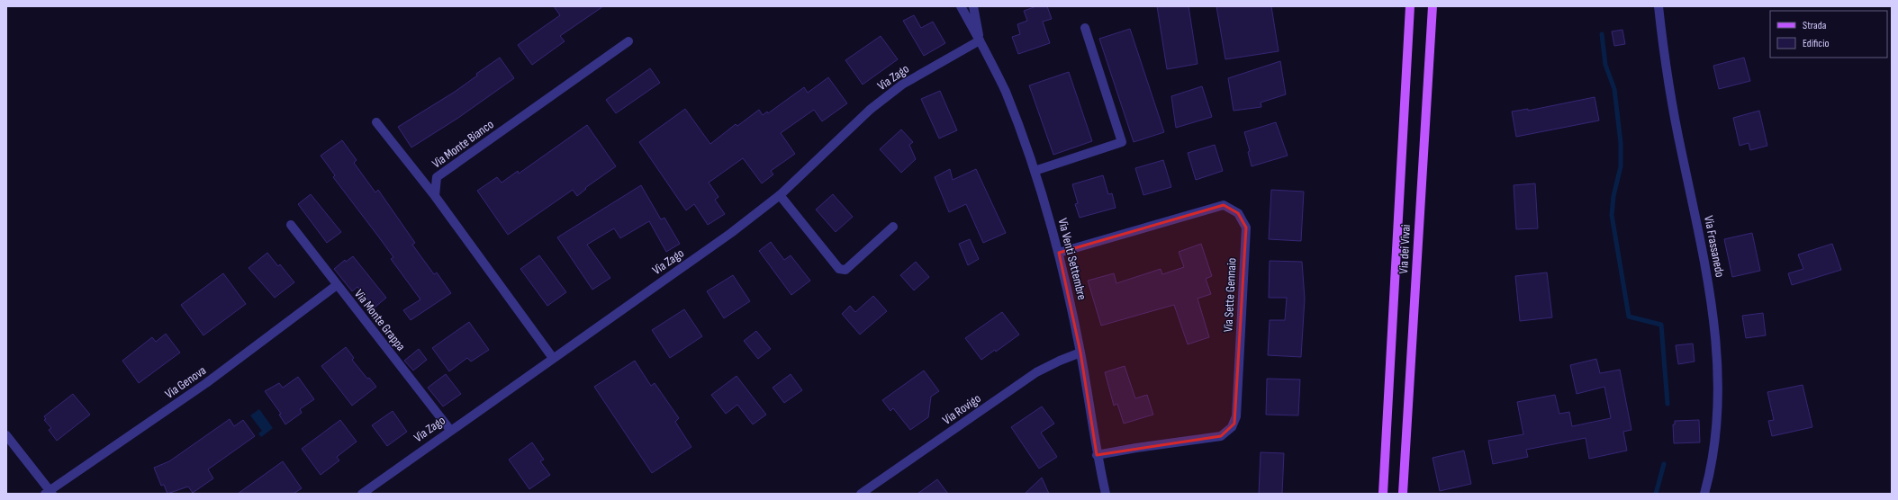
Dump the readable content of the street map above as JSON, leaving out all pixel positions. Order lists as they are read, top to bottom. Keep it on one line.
{"streets":{"main road":["Via dei Vivai"],"street":["Via Zago","Via Monte Bianco","Via Frassanedo","Via Venti Settembre","Via Sette Gennaio","Via Monte Grappa","Via Genova","Via Rovigo"]},"crossings":[["Via Zago","Via Venti Settembre"],["Via Zago","Via Monte Grappa"],["Via Venti Settembre","Via Sette Gennaio"],["Via Venti Settembre","Via Rovigo"],["Via Monte Grappa","Via Genova"]],"legend":["Strada","Edificio"]}
